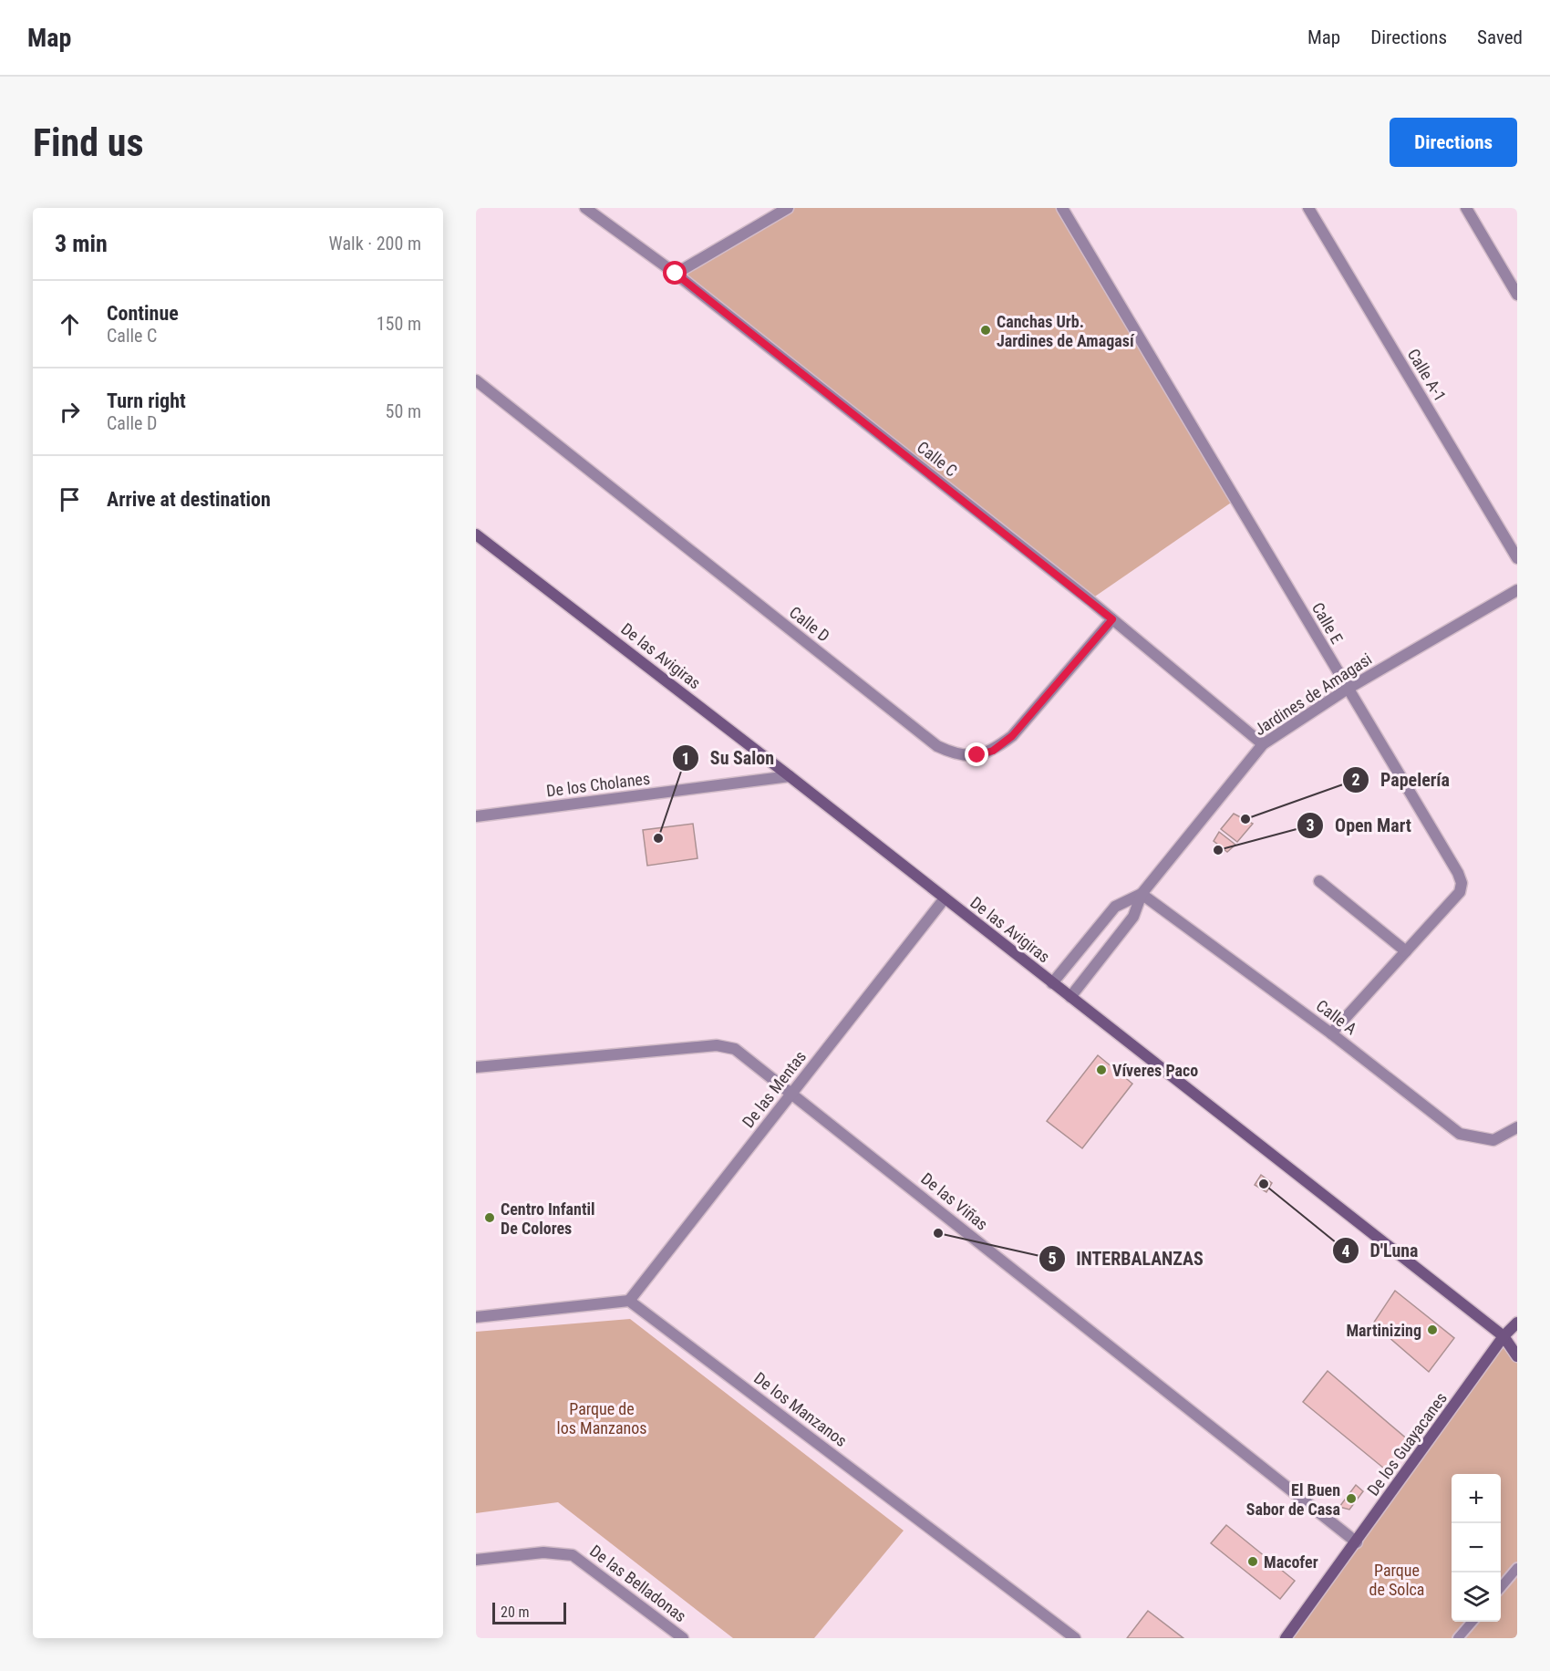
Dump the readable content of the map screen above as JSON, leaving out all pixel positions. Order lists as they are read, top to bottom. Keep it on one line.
{"streets":{"street":["Calle A-1","Calle C","Calle E","Calle D","De las Avigiras","Jardines de Amagasi","De los Cholanes","Calle A","De las Mentas","De las Viñas","De los Manzanos","De los Guayacanes","De las Belladonas"]},"crossings":[["Calle C","Calle D"],["Calle C","Jardines de Amagasi"],["Calle E","Jardines de Amagasi"],["Calle E","Calle A"],["De las Avigiras","Jardines de Amagasi"],["De las Avigiras","De los Cholanes"],["De las Avigiras","De las Mentas"],["De las Avigiras","De los Guayacanes"],["Jardines de Amagasi","Calle A"],["De las Mentas","De las Viñas"],["De las Mentas","De los Manzanos"],["De las Viñas","De los Guayacanes"]],"parks":["Parque de los Manzanos","Parque de Solca"],"places":["Canchas Urb. Jardines de Amagasí","Papelería","Su Salon","Open Mart","Víveres Paco","D'Luna","Centro Infantil De Colores","INTERBALANZAS","Martinizing","El Buen Sabor de Casa","Macofer"],"scale_bar":"20 m","page":{"header":"Map","nav":["Map","Directions","Saved"],"buttons":"Directions","title":"Find us","heading":["3 min","Walk · 200 m"],"list":[["Continue","Calle C","150 m"],["Turn right","Calle D","50 m"],"Arrive at destination"],"map_buttons":["+","−"],"scale":"20 m"}}
